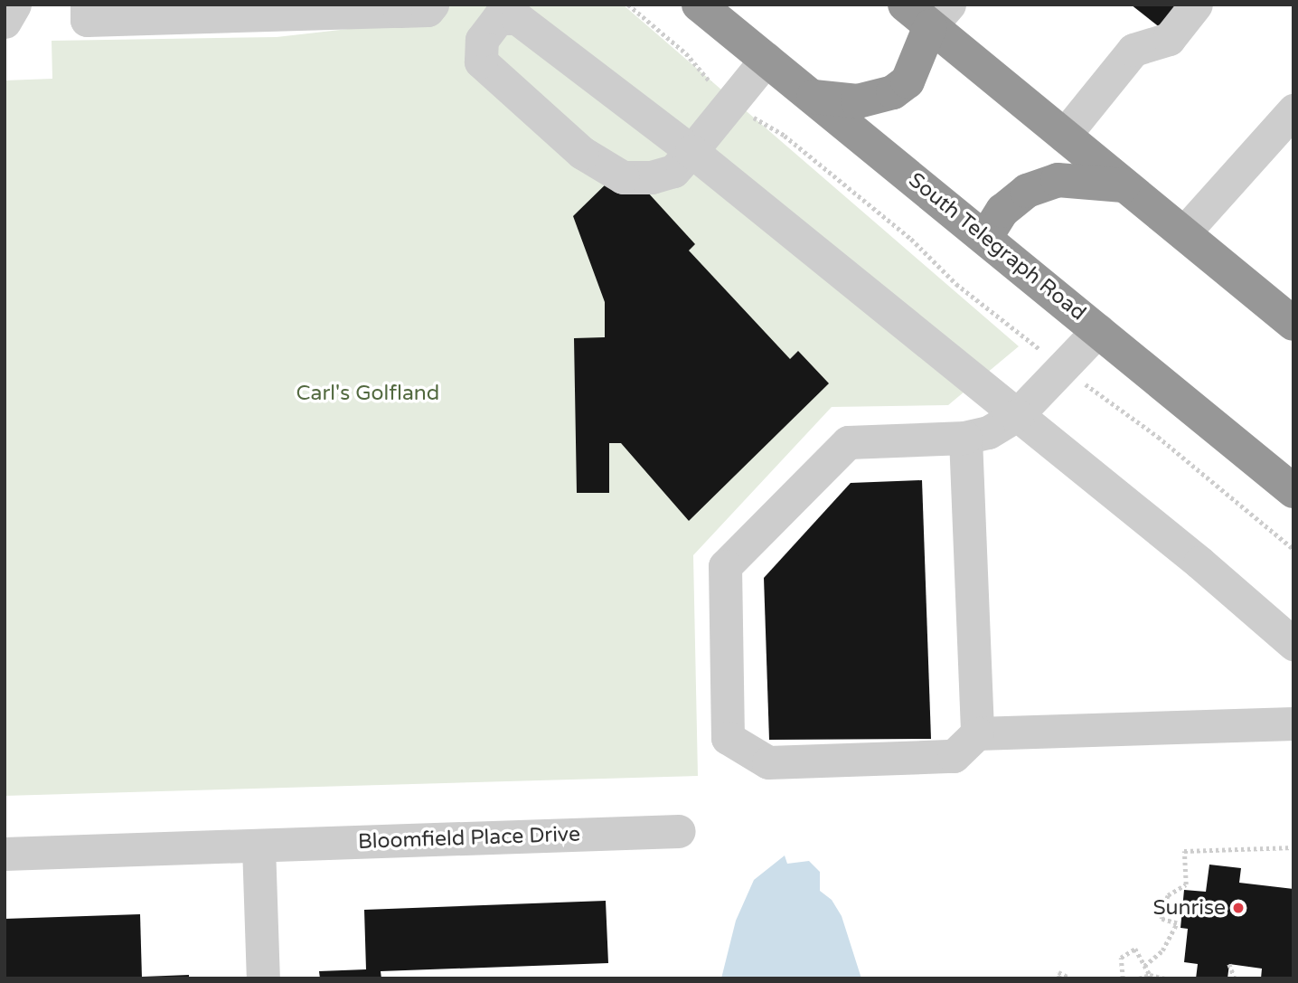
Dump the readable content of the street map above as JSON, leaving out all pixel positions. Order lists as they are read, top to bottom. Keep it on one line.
{"streets":{"highway":["South Telegraph Road"],"street":["Bloomfield Place Drive"]},"parks":["Carl's Golfland"],"places":["Sunrise"]}
